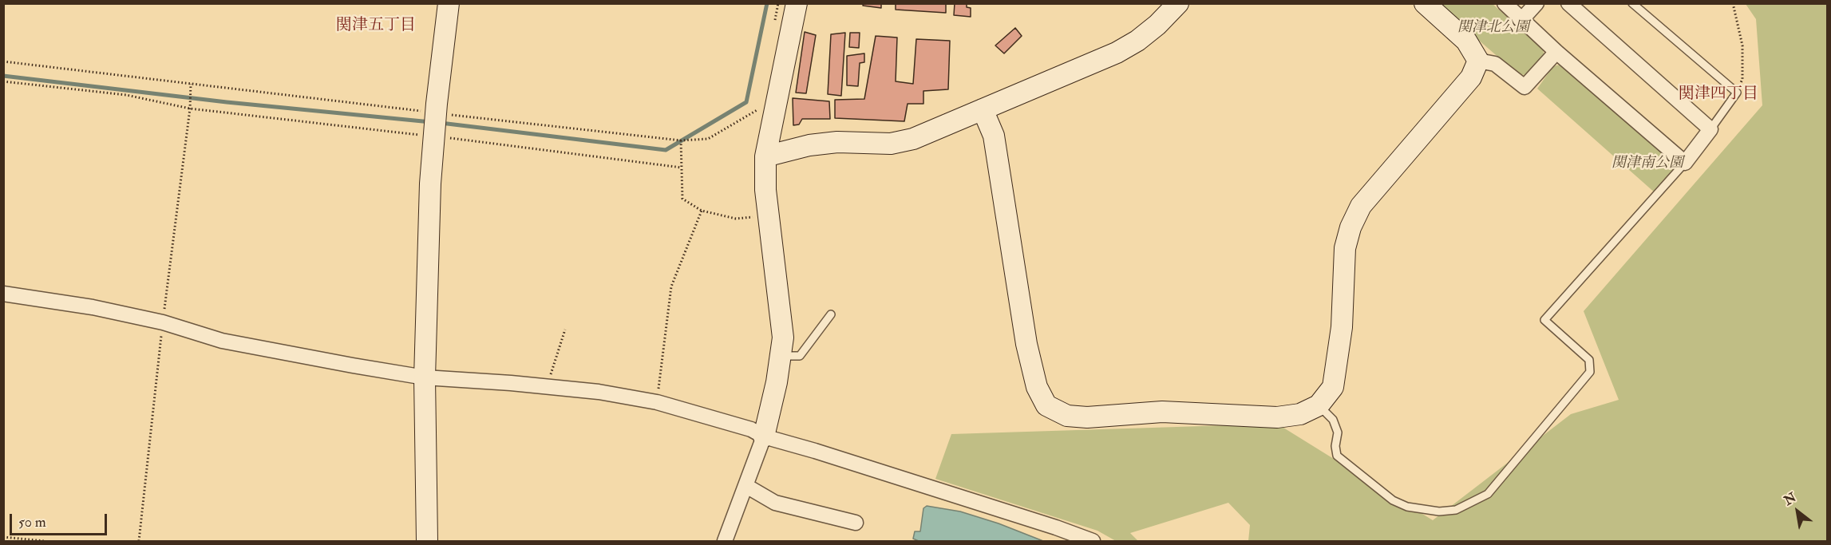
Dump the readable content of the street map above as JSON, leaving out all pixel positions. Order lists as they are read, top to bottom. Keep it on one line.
{"districts":["関津五丁目","関津四丁目"],"parks":["関津北公園","関津南公園"],"scale_bar":"50 m","north":"top left"}
